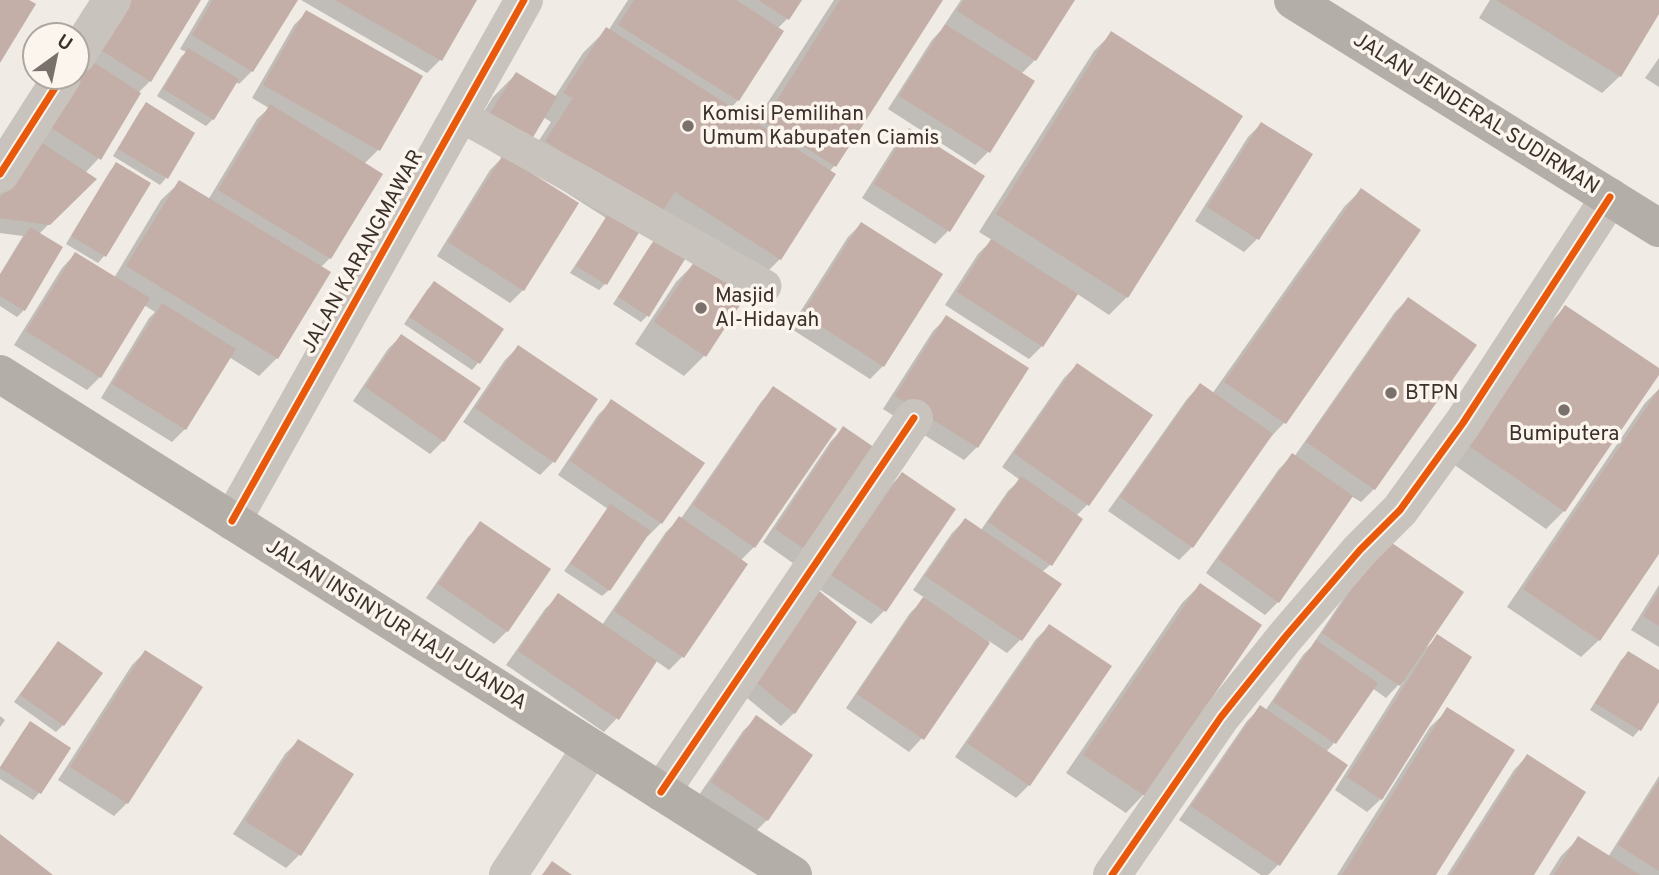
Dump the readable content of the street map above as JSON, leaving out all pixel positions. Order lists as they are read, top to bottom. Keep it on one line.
{"streets":{"highway":["JALAN JENDERAL SUDIRMAN","JALAN INSINYUR HAJI JUANDA"],"street":["JALAN KARANGMAWAR"]},"crossings":[["JALAN KARANGMAWAR","JALAN INSINYUR HAJI JUANDA"]],"places":["Komisi Pemilihan Umum Kabupaten Ciamis","Masjid Al-Hidayah","BTPN","Bumiputera"],"north":"top right"}
